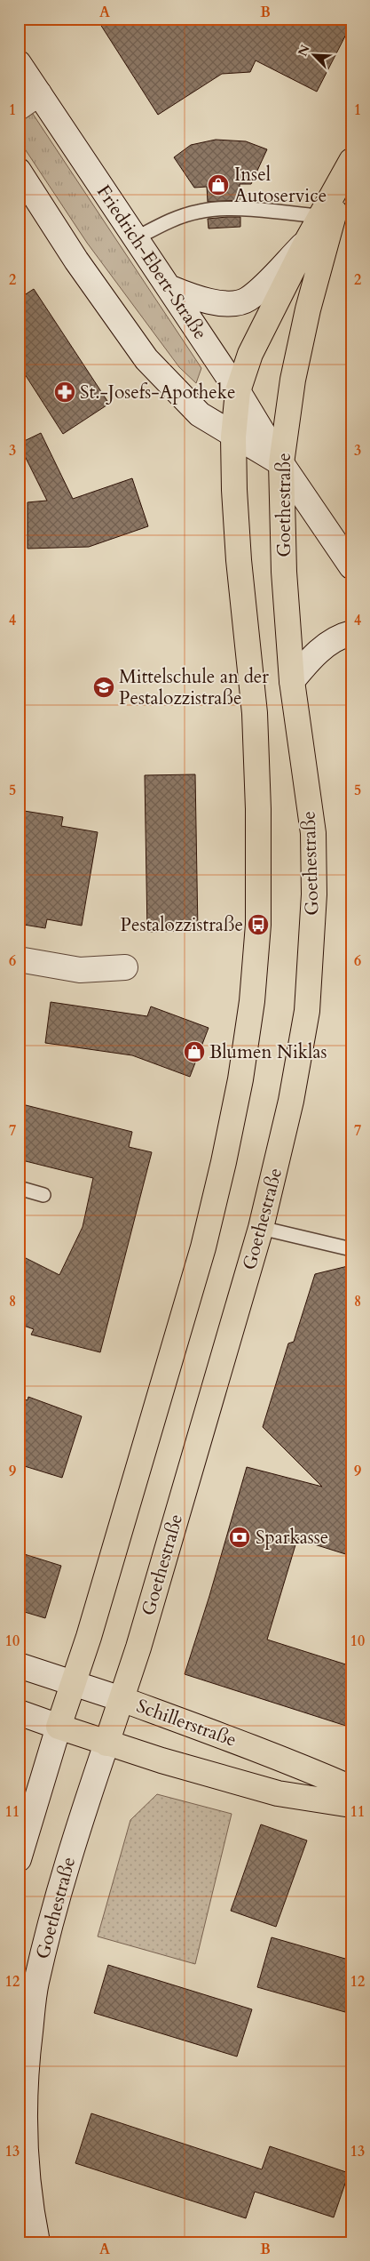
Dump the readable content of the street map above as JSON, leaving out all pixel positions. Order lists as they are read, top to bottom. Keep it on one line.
{"streets":{"main road":["Goethestraße","Schillerstraße"],"street":["Friedrich-Ebert-Straße"]},"crossings":[["Friedrich-Ebert-Straße","Goethestraße"],["Goethestraße","Schillerstraße"]],"places":{"shop":["Insel Autoservice","Blumen Niklas"],"pharmacy":["St.-Josefs-Apotheke"],"school or university":["Mittelschule an der Pestalozzistraße"],"bus stop":["Pestalozzistraße"],"bank":["Sparkasse"]},"north":"top left","grid":{"columns":["A","B"],"rows":["1","2","3","4","5","6","7","8","9","10","11","12","13"]}}
